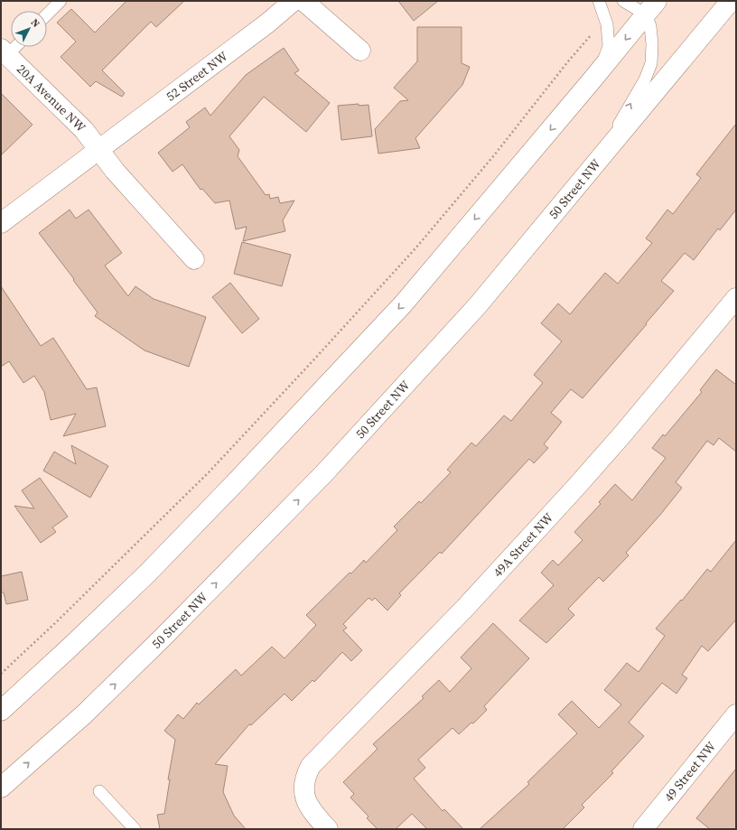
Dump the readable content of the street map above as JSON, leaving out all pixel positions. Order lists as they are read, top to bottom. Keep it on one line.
{"streets":{"main road":["52 Street NW","20A Avenue NW","50 Street NW","49A Street NW","49 Street NW"]},"crossings":[["52 Street NW","20A Avenue NW"]],"north":"top right"}
